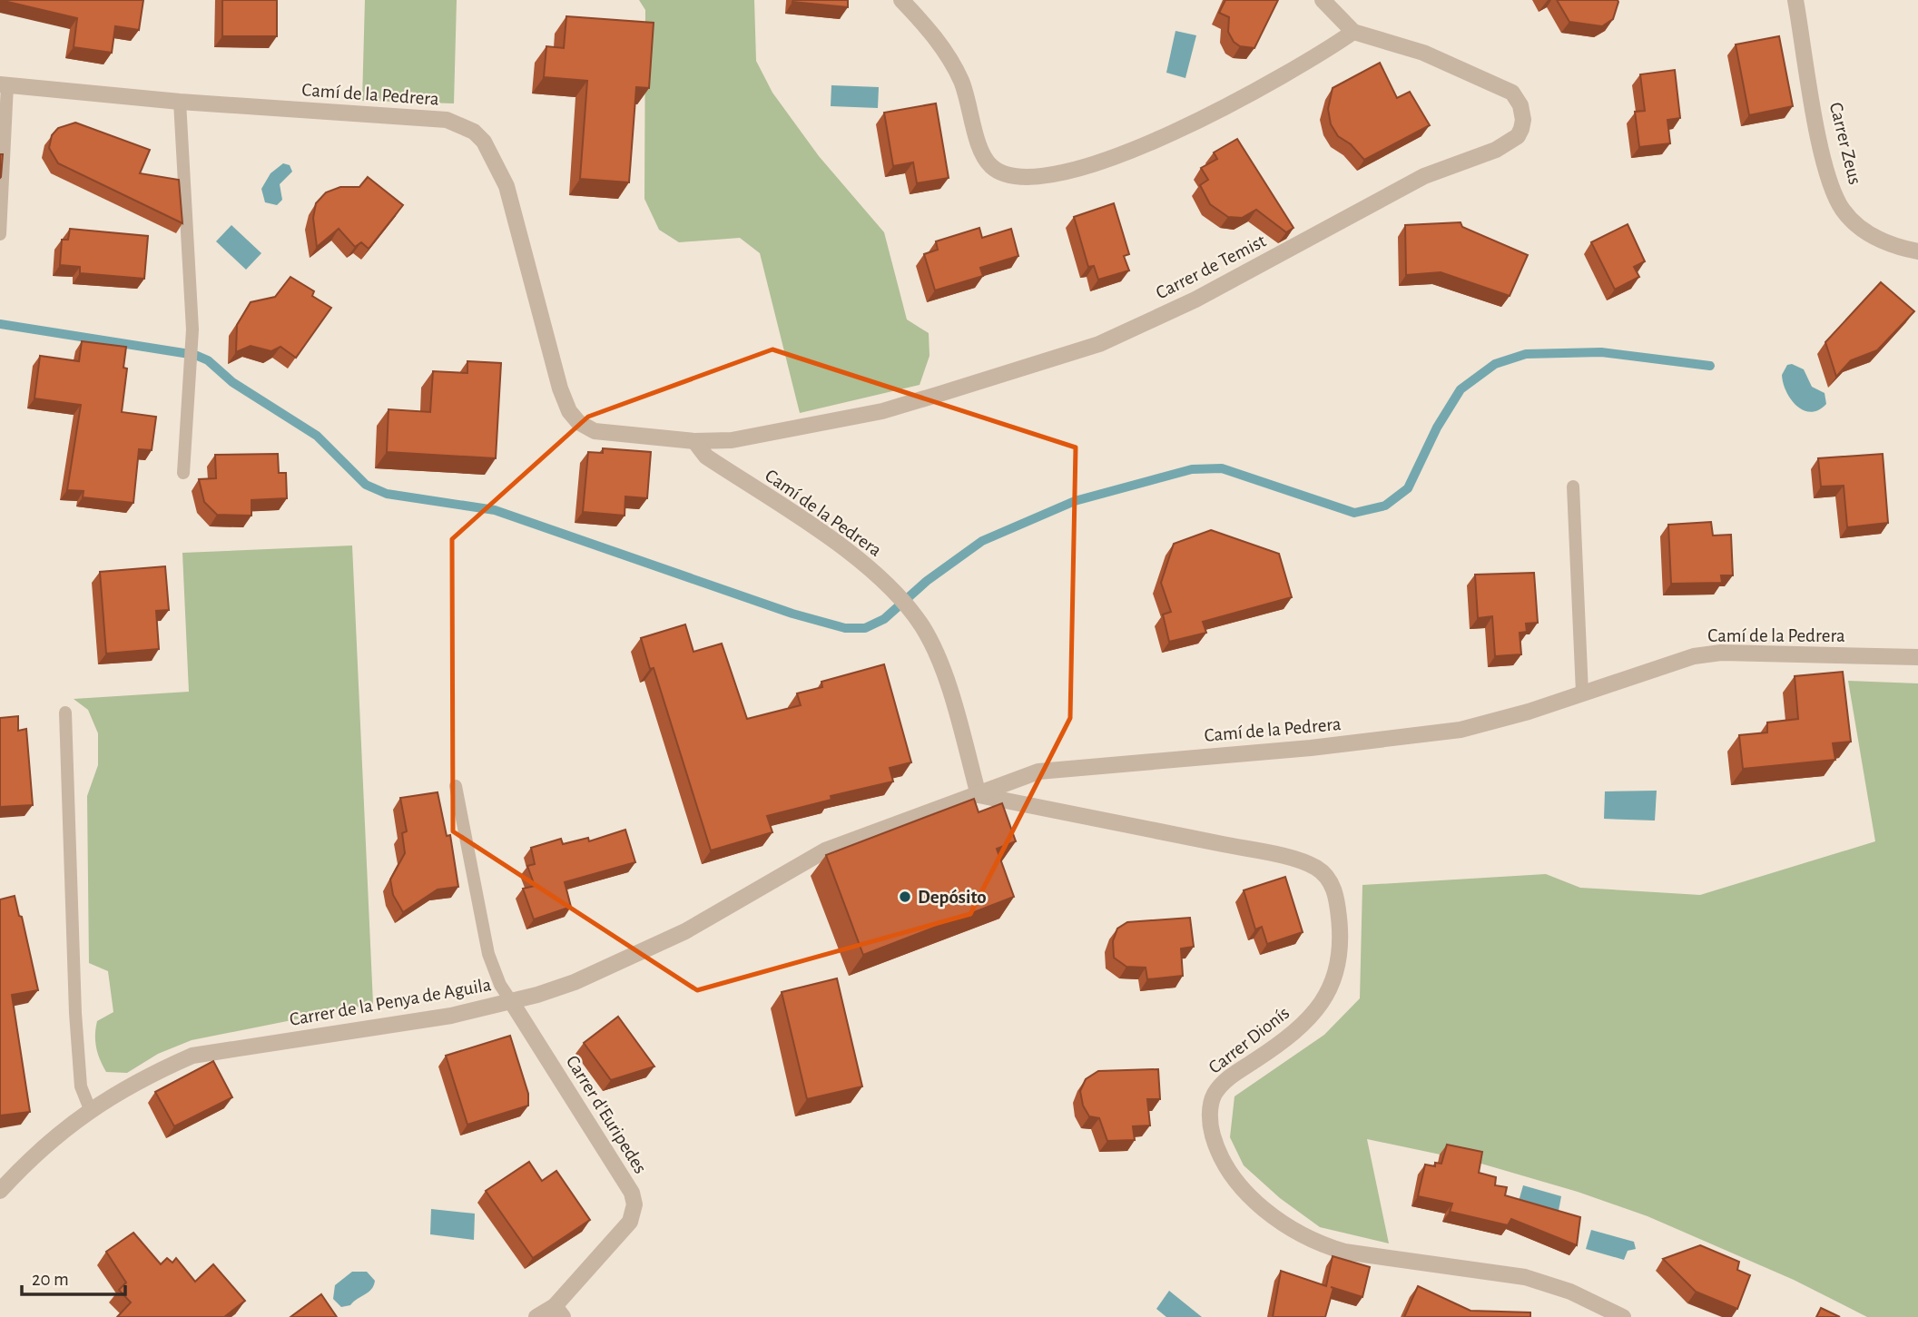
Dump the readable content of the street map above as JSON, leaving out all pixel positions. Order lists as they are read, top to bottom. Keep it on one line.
{"streets":{"street":["Camí de la Pedrera","Carrer Zeus","Carrer de Temist","Carrer de la Penya de Aguila","Carrer Dionís","Carrer d'Euripedes"]},"crossings":[["Camí de la Pedrera","Carrer de Temist"],["Camí de la Pedrera","Carrer de la Penya de Aguila"],["Camí de la Pedrera","Carrer Dionís"],["Carrer de la Penya de Aguila","Carrer Dionís"],["Carrer de la Penya de Aguila","Carrer d'Euripedes"]],"places":["Depósito"],"scale_bar":"20 m"}
